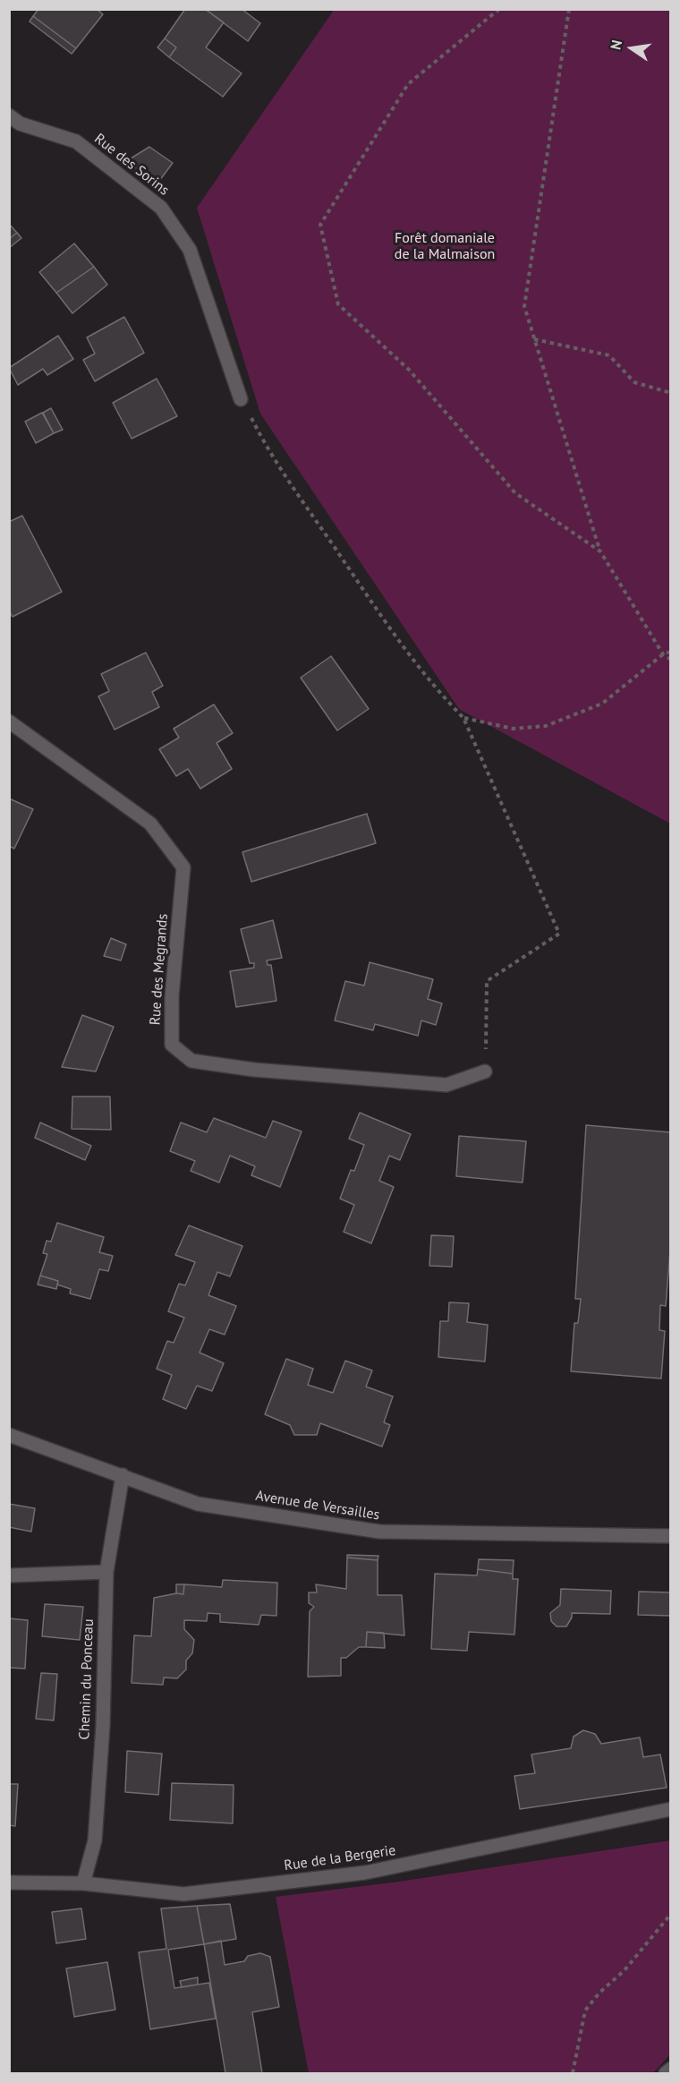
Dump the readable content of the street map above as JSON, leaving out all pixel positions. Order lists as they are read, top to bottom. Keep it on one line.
{"streets":{"street":["Rue des Sorins","Rue des Megrands","Avenue de Versailles","Chemin du Ponceau","Rue de la Bergerie"]},"crossings":[["Avenue de Versailles","Chemin du Ponceau"],["Chemin du Ponceau","Rue de la Bergerie"]],"parks":["Forêt domaniale de la Malmaison"],"north":"left"}
